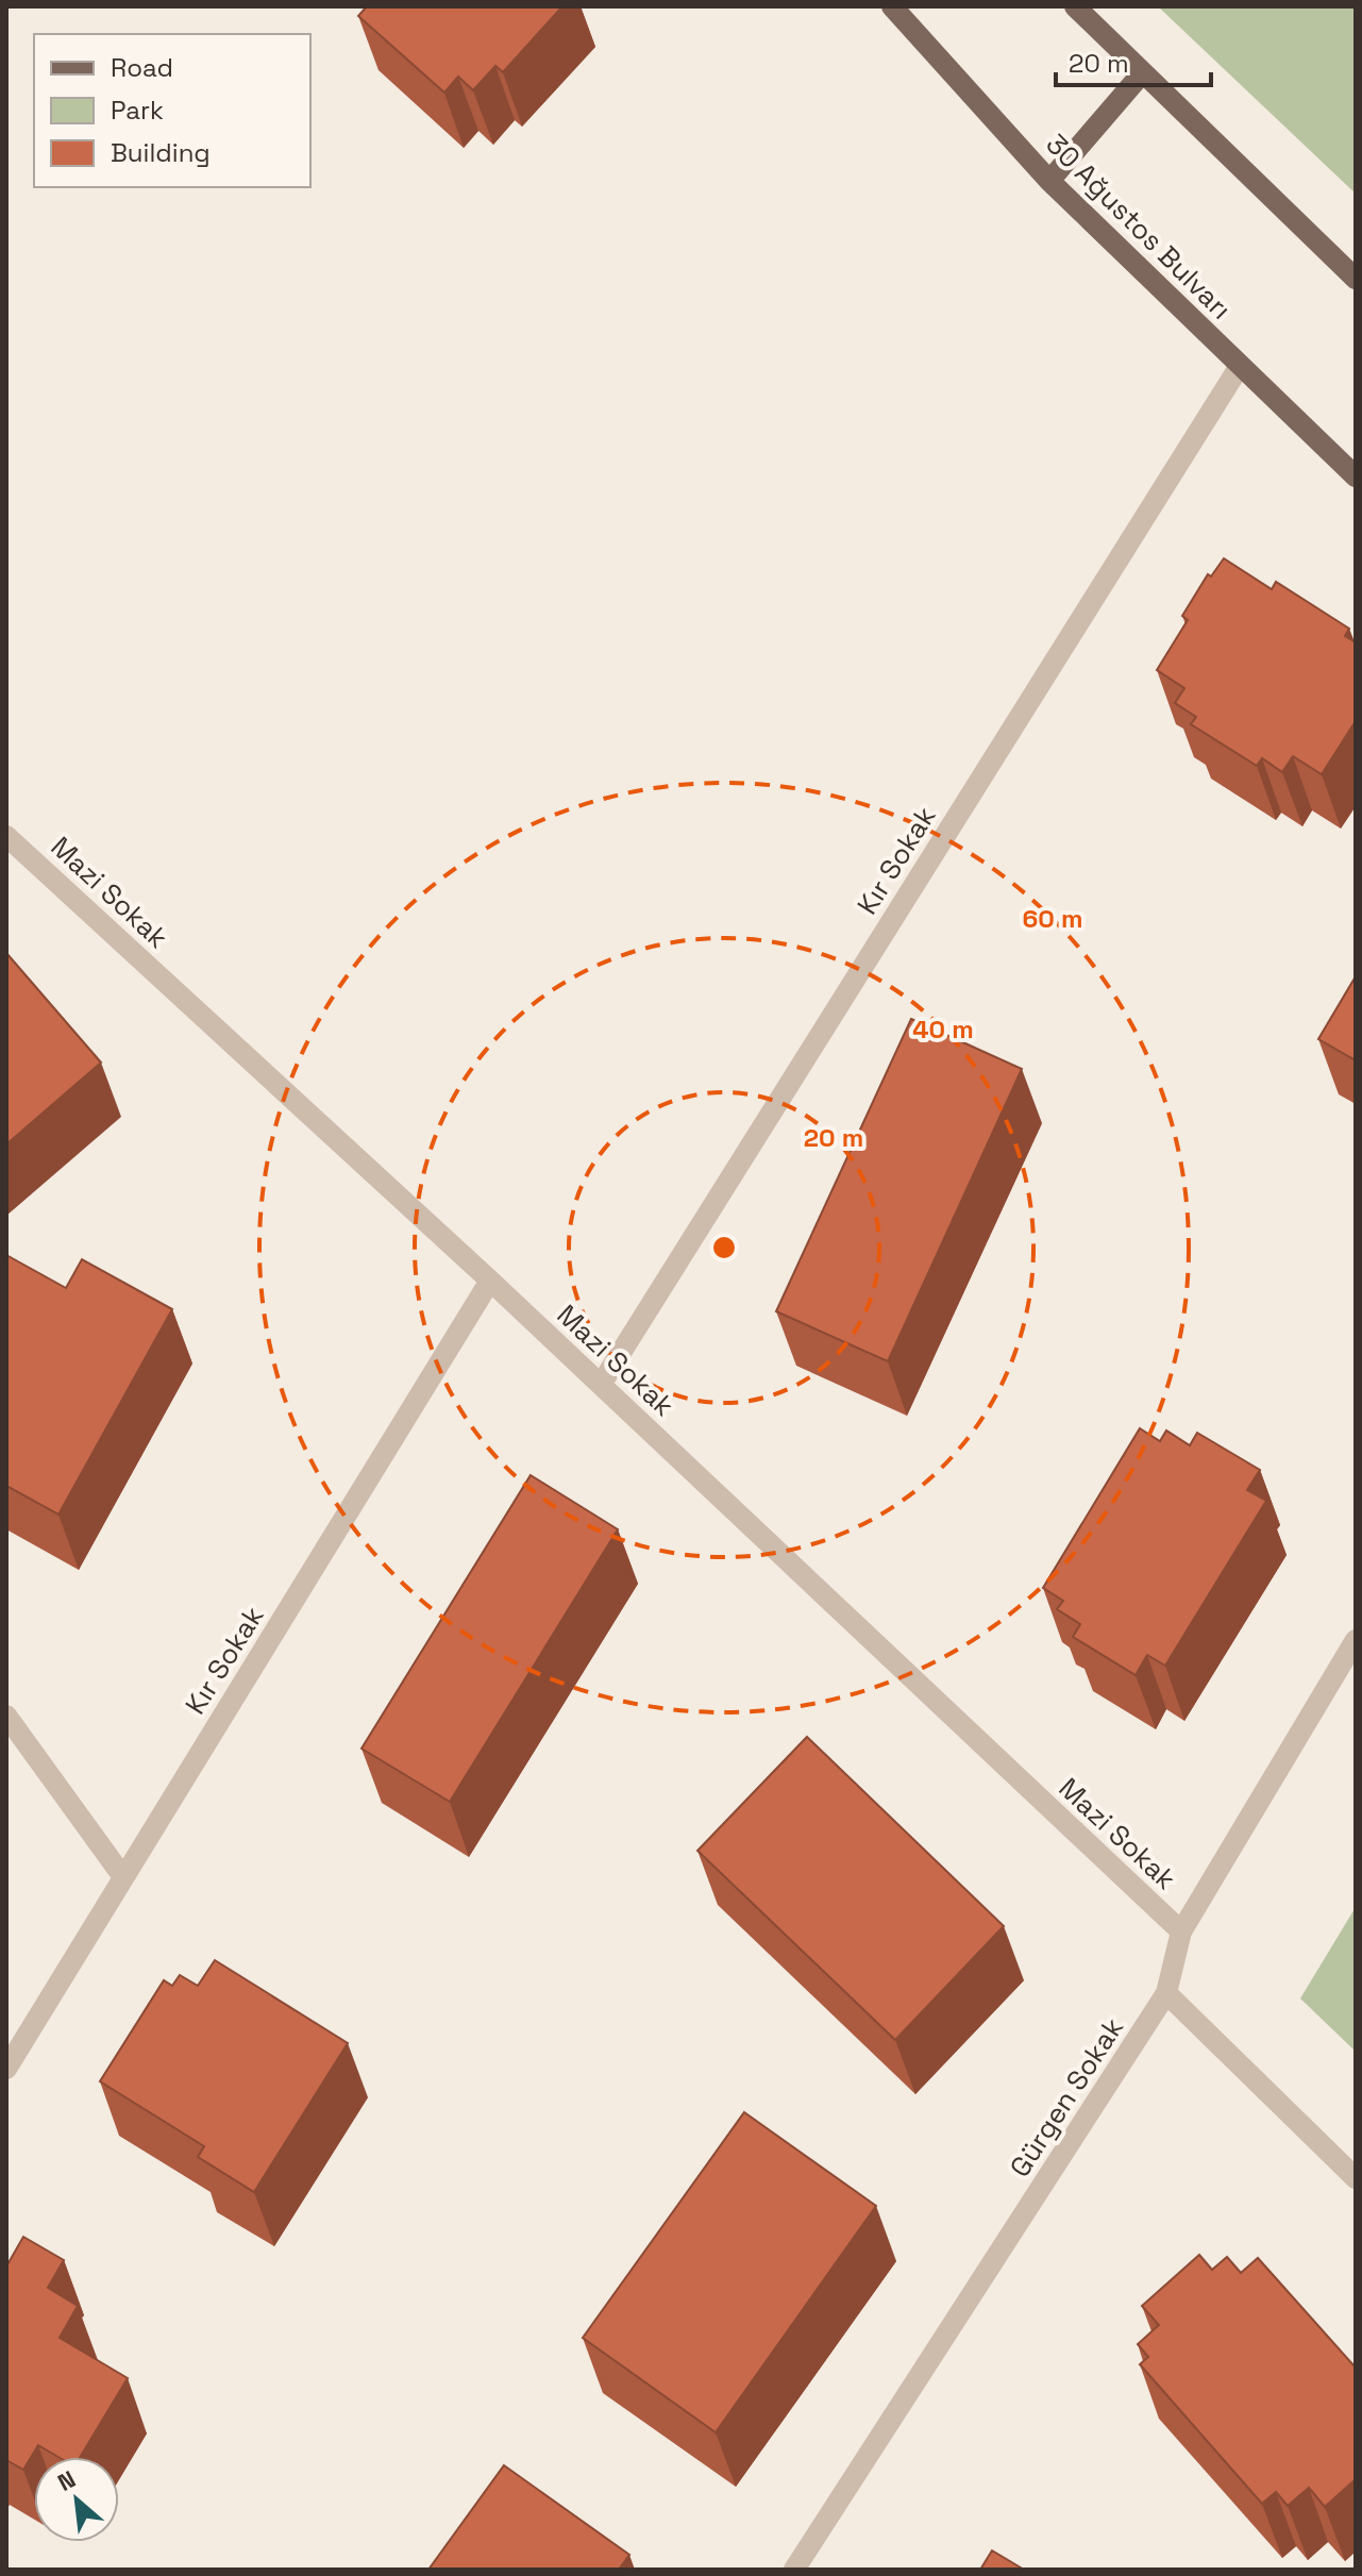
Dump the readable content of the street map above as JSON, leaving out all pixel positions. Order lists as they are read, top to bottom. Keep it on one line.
{"streets":{"main road":["30 Ağustos Bulvarı"],"street":["Kır Sokak","Mazi Sokak","Gürgen Sokak"]},"crossings":[["30 Ağustos Bulvarı","Kır Sokak"],["Kır Sokak","Mazi Sokak"],["Mazi Sokak","Gürgen Sokak"]],"legend":["Road","Park","Building"],"scale_bar":"20 m","north":"top left","rings":["60 m","40 m","20 m"]}
